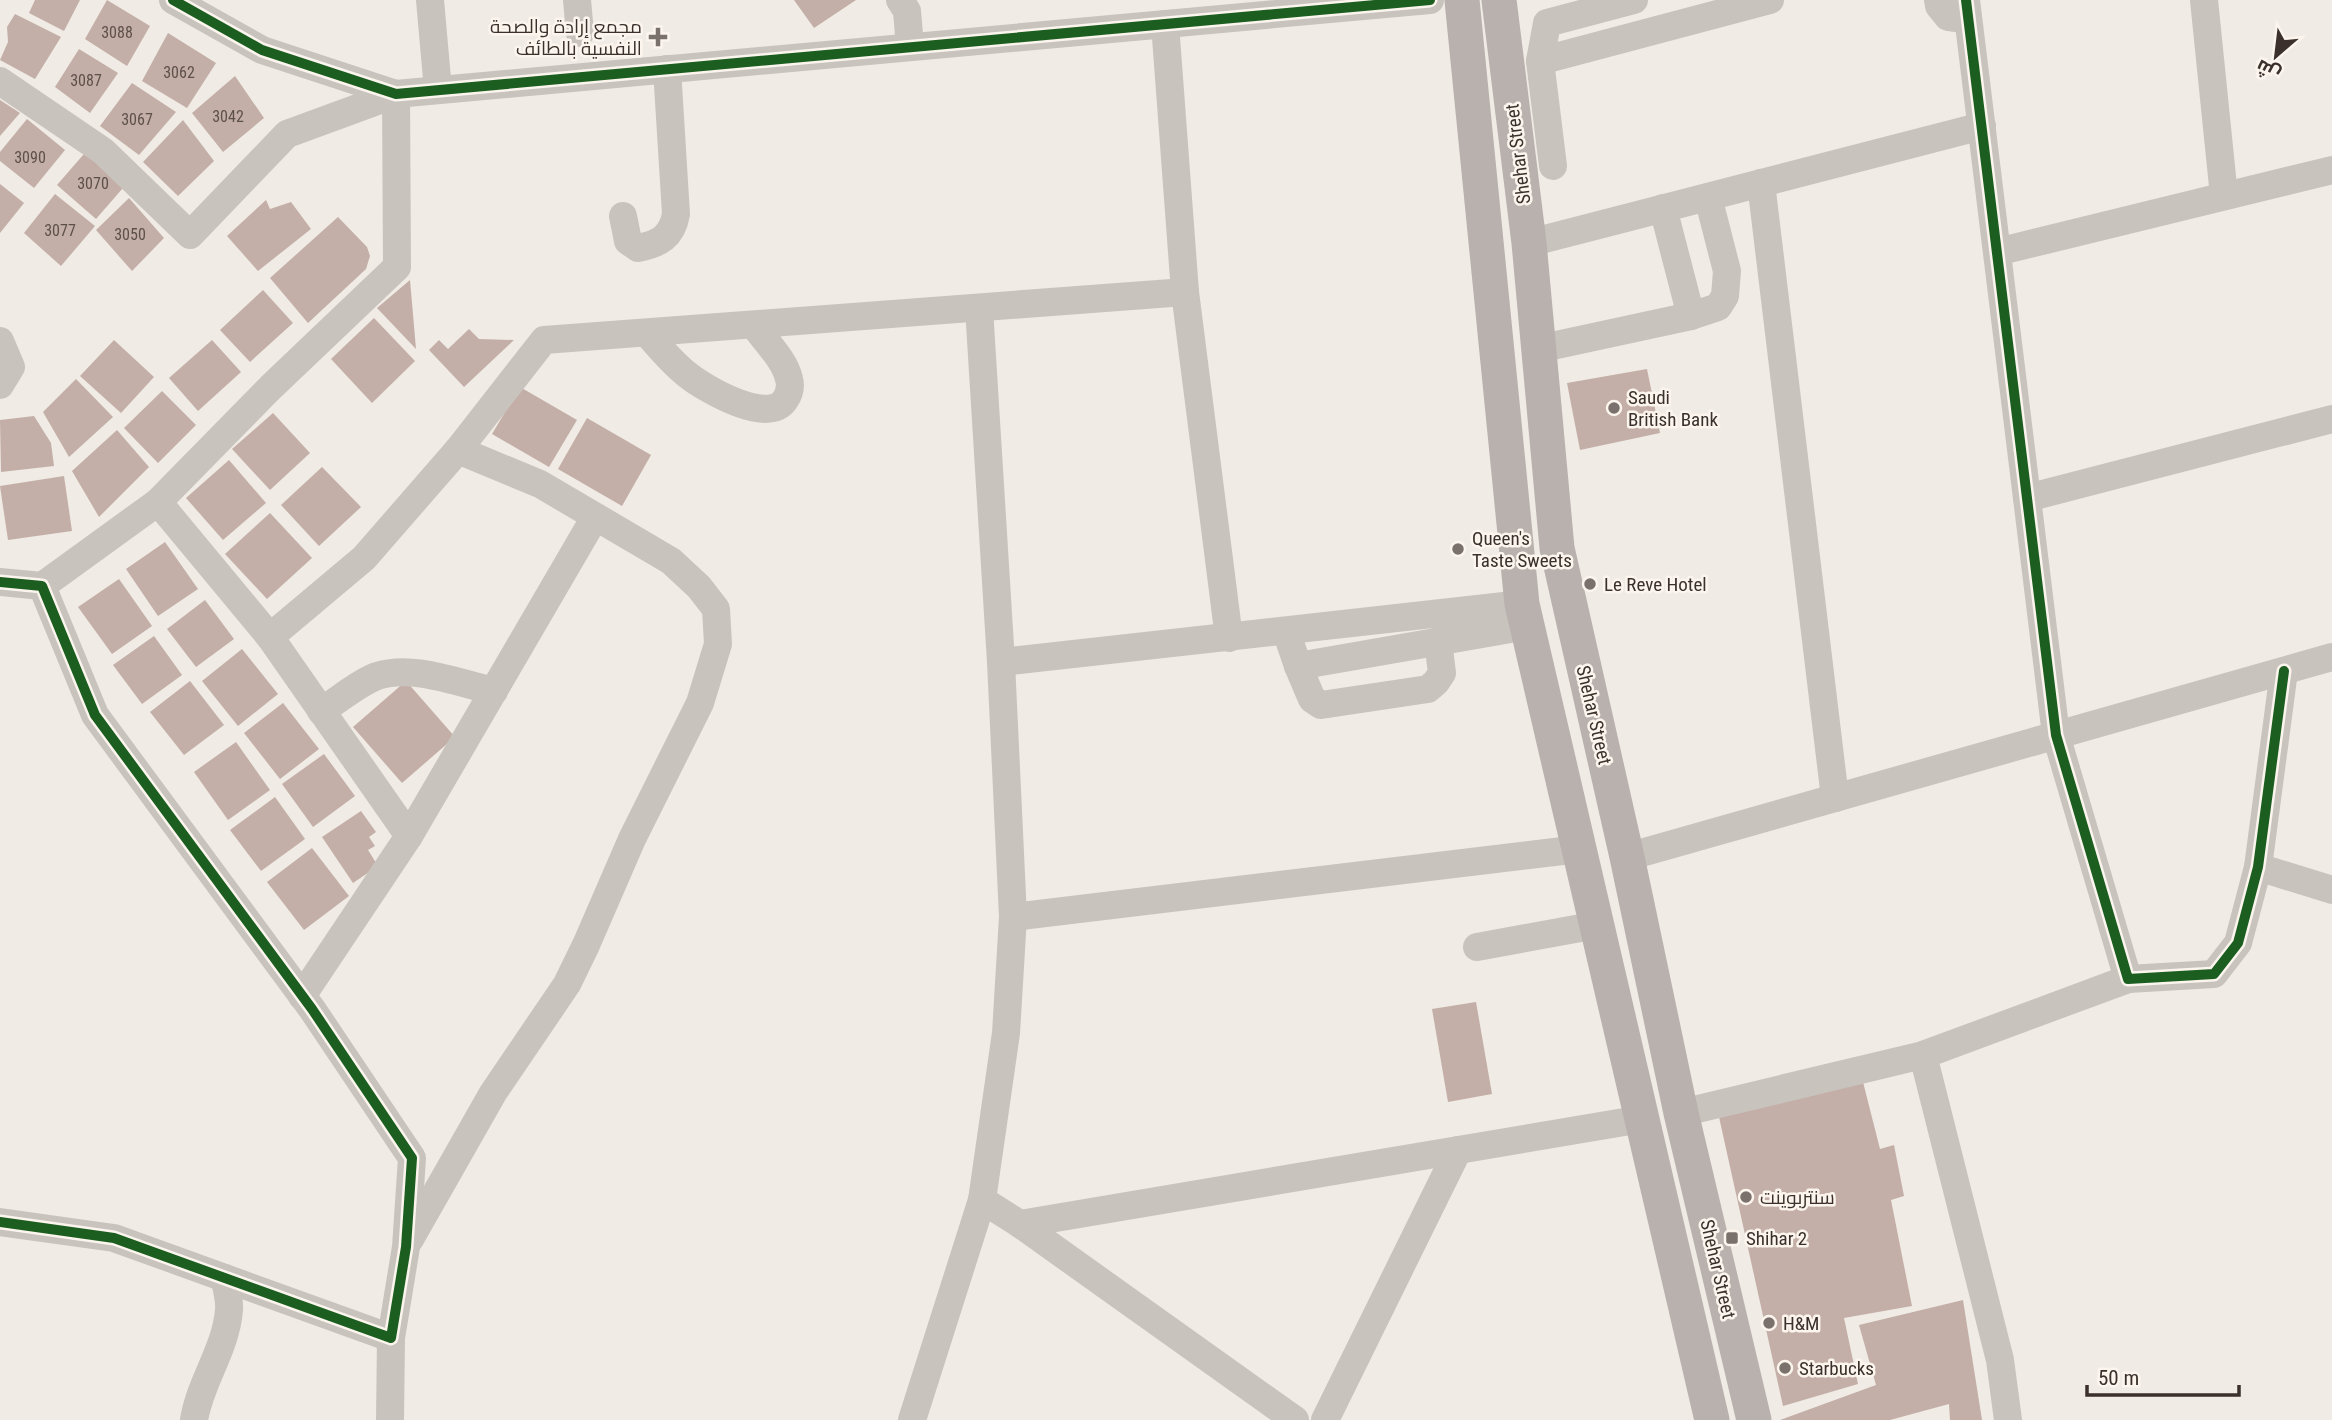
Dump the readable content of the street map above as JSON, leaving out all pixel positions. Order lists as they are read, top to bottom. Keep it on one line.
{"streets":{"main road":["Shehar Street"]},"places":{"health":["مجمع إرادة والصحة النفسية بالطائف"],"other":["Saudi British Bank","Queen's Taste Sweets","Le Reve Hotel","سنتربوينت","H&M","Starbucks"],"transit":["Shihar 2"]},"house_numbers":["3088","3062","3087","3042","3067","3090","3070","3077","3050"],"scale_bar":"50 m","north":"bottom left"}
